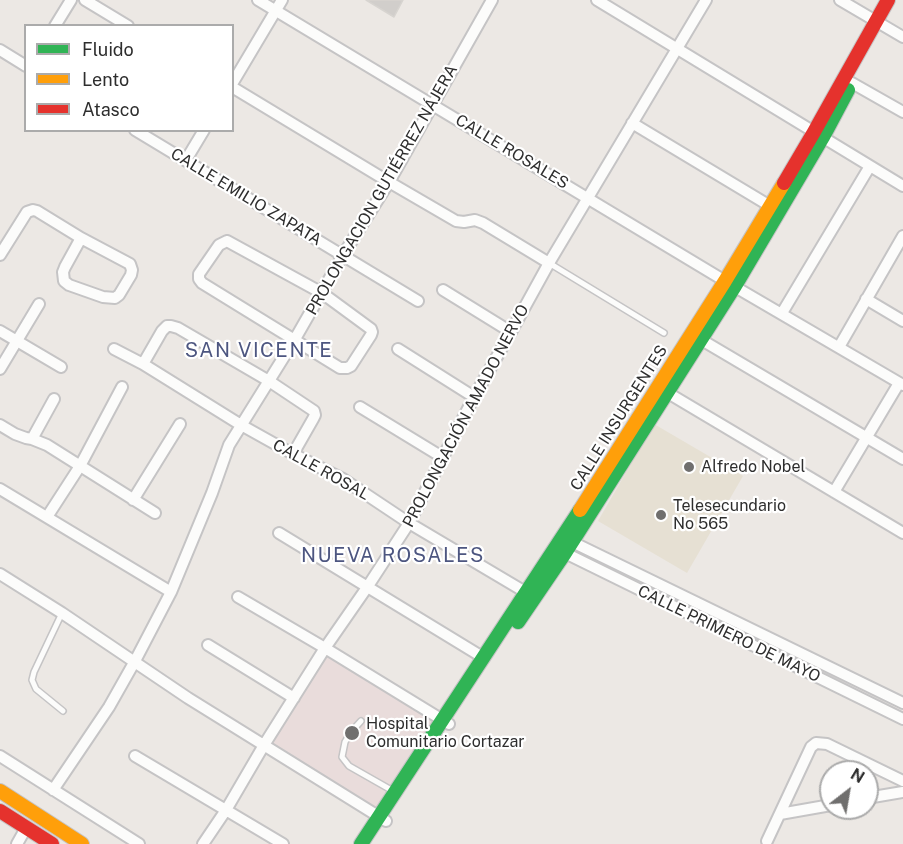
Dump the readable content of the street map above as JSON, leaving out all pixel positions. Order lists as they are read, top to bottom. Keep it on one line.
{"streets":{"main road":["CALLE INSURGENTES"],"street":["CALLE ROSALES","PROLONGACION GUTIÉRREZ NÁJERA","CALLE EMILIO ZAPATA","PROLONGACIÓN AMADO NERVO","CALLE ROSAL","CALLE PRIMERO DE MAYO"]},"crossings":[["CALLE ROSALES","PROLONGACION GUTIÉRREZ NÁJERA"],["CALLE ROSALES","PROLONGACIÓN AMADO NERVO"],["CALLE ROSALES","CALLE INSURGENTES"],["PROLONGACION GUTIÉRREZ NÁJERA","CALLE EMILIO ZAPATA"],["PROLONGACION GUTIÉRREZ NÁJERA","CALLE ROSAL"],["PROLONGACIÓN AMADO NERVO","CALLE ROSAL"],["CALLE INSURGENTES","CALLE ROSAL"],["CALLE INSURGENTES","CALLE PRIMERO DE MAYO"]],"districts":["SAN VICENTE","NUEVA ROSALES"],"places":["Alfredo Nobel","Telesecundario No 565","Hospital Comunitario Cortazar"],"legend":["Fluido","Lento","Atasco"],"north":"top right"}
